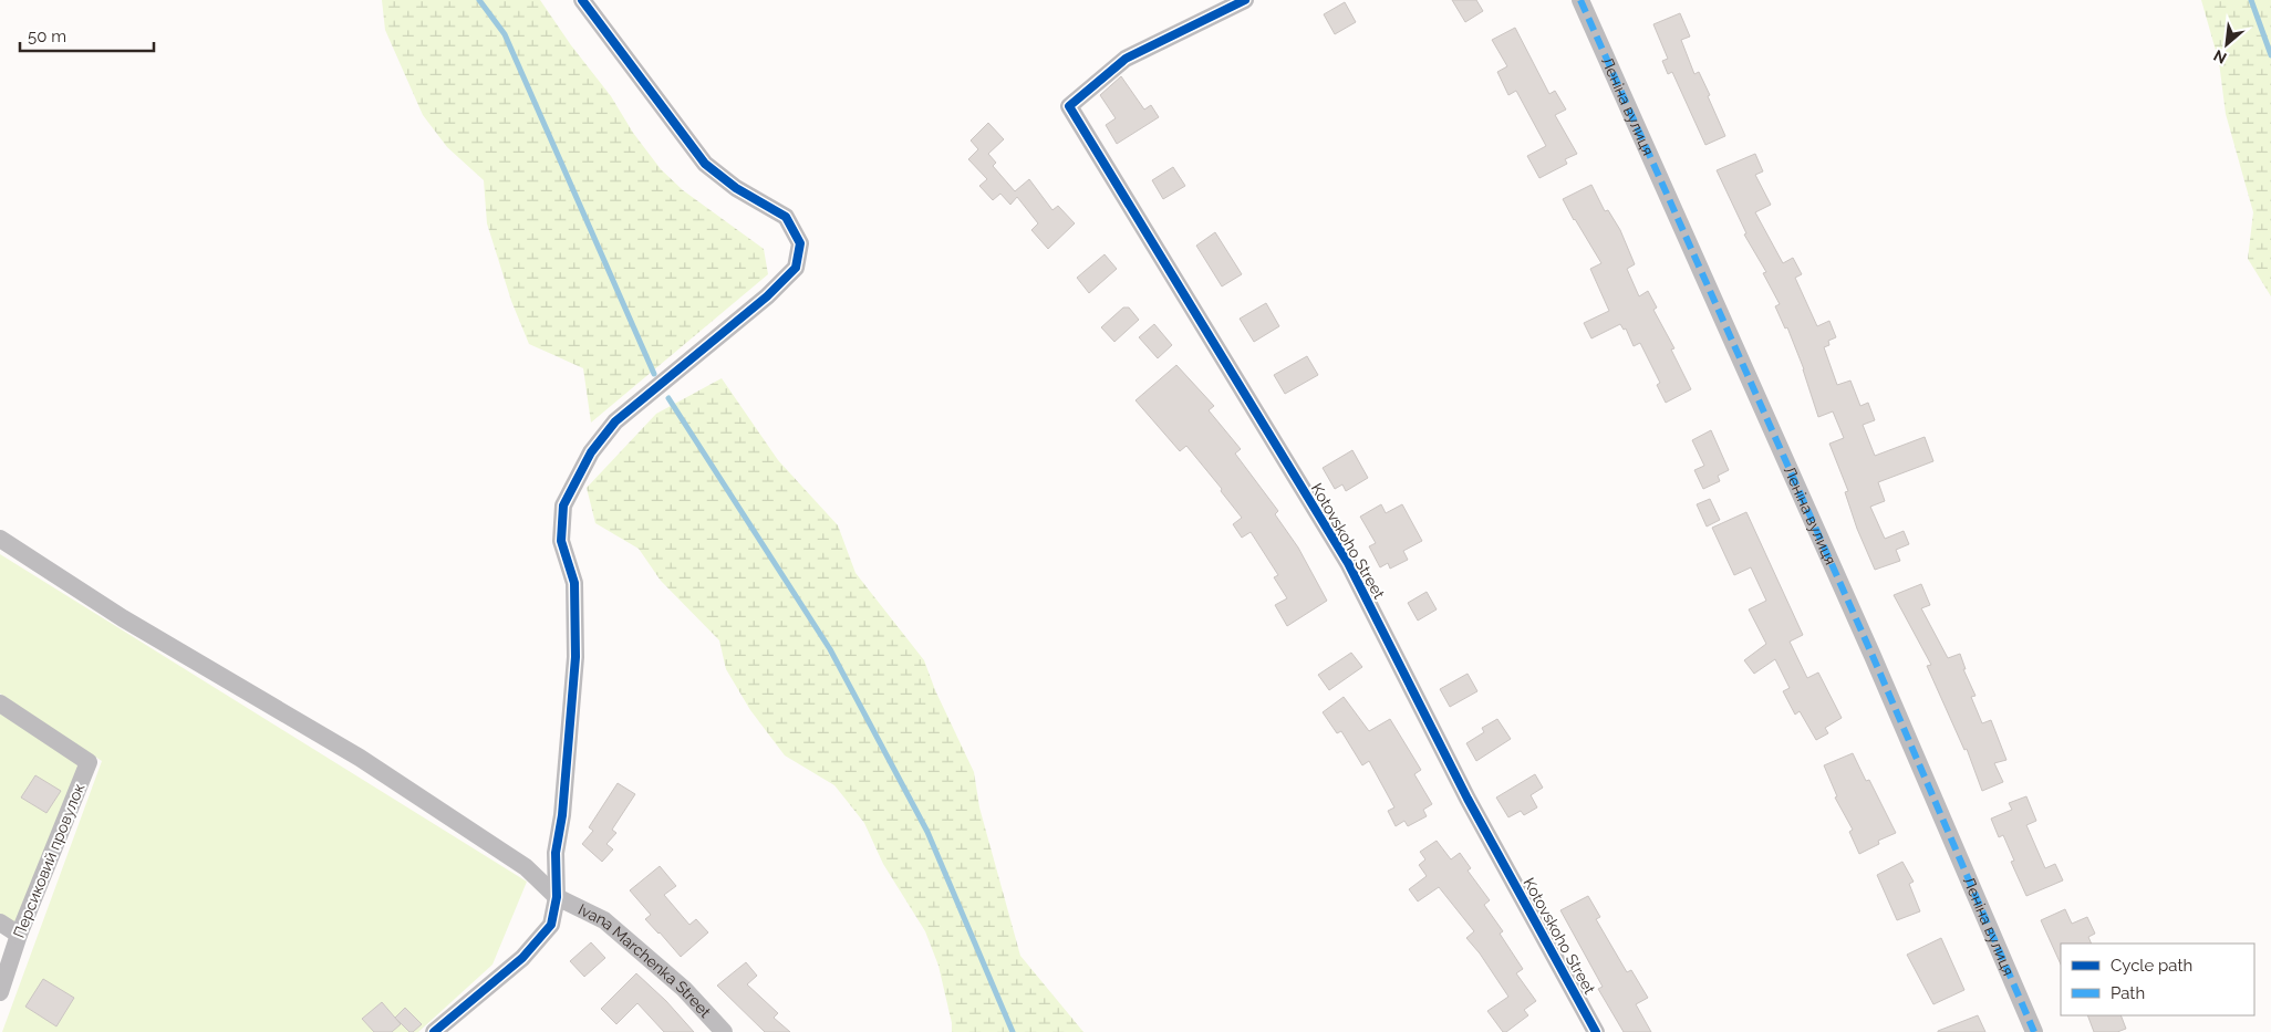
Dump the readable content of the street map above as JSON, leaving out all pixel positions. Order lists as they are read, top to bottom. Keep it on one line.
{"streets":{"street":["Леніна вулиця","Kotovskoho Street","Персиковий провулок","Ivana Marchenka Street"]},"legend":["Cycle path","Path"],"scale_bar":"50 m","north":"bottom left"}
